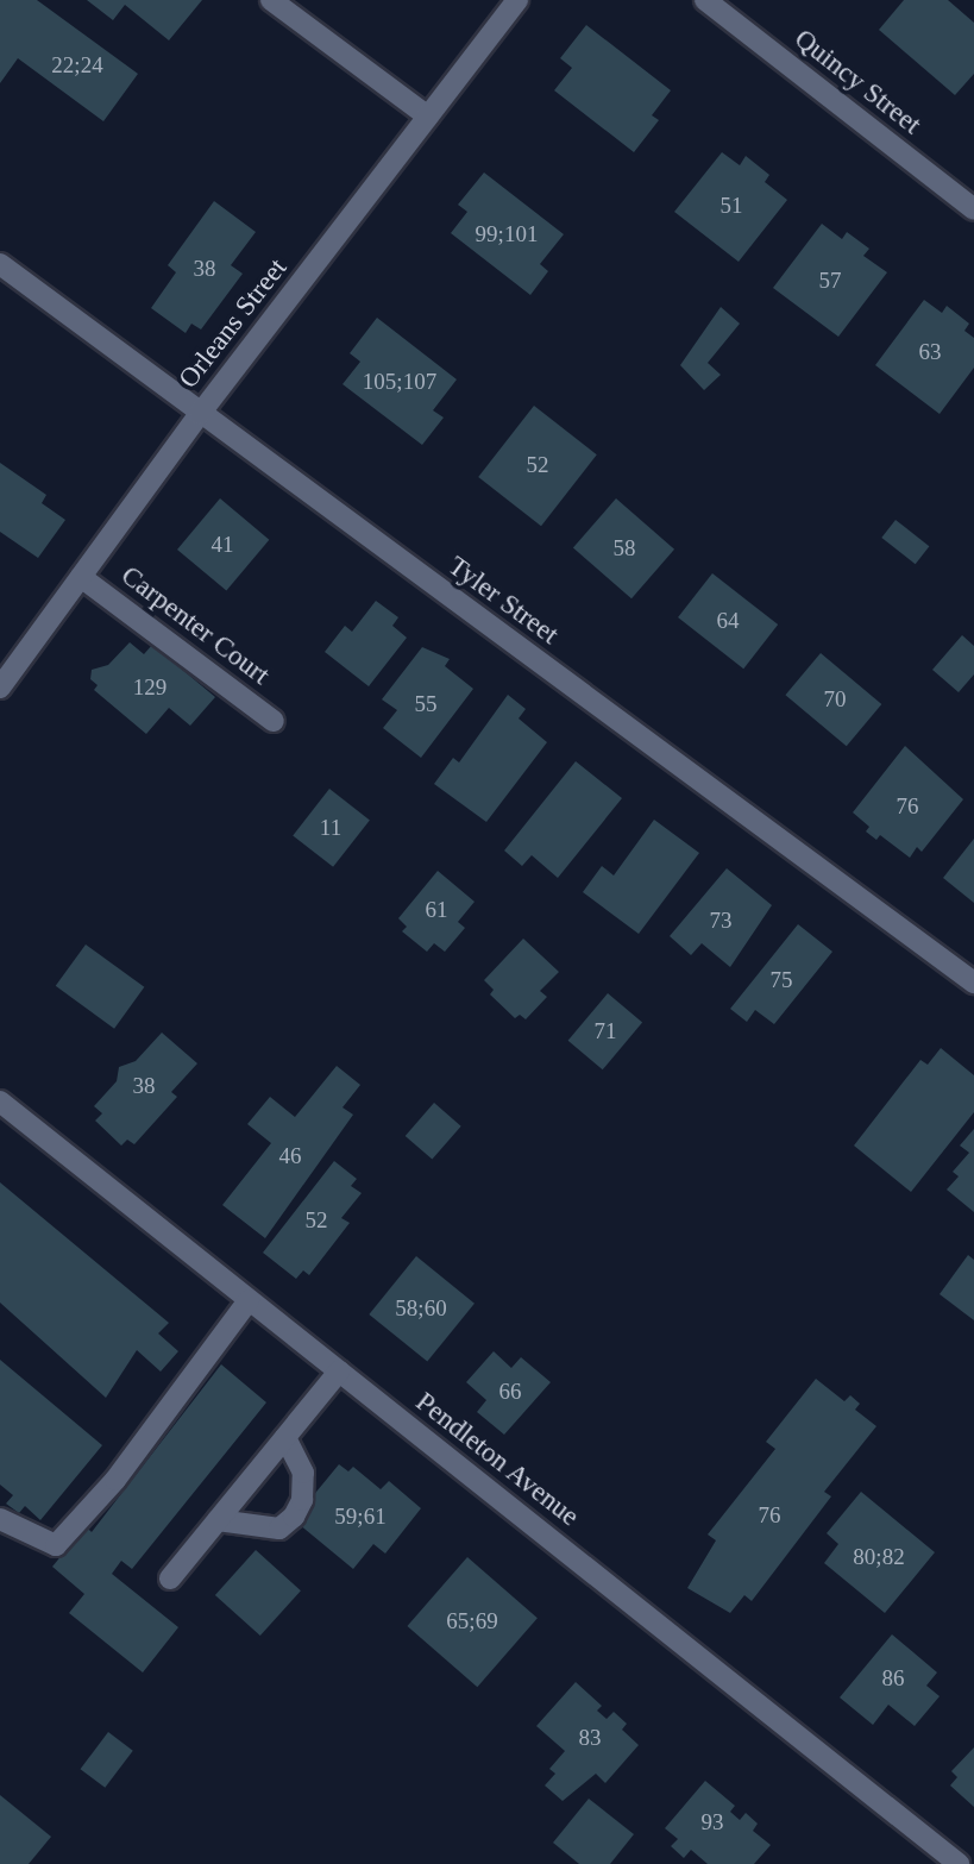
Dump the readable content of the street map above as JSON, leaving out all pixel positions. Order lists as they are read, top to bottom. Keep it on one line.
{"streets":{"street":["Quincy Street","Orleans Street","Tyler Street","Carpenter Court","Pendleton Avenue"]},"crossings":[["Orleans Street","Tyler Street"],["Orleans Street","Carpenter Court"]],"house_numbers":["22;24","51","99;101","38","57","63","105;107","52","41","58","64","129","70","55","76","11","61","73","75","71","38","46","52","58;60","66","76","59;61","80;82","65;69","86","83","93"]}
